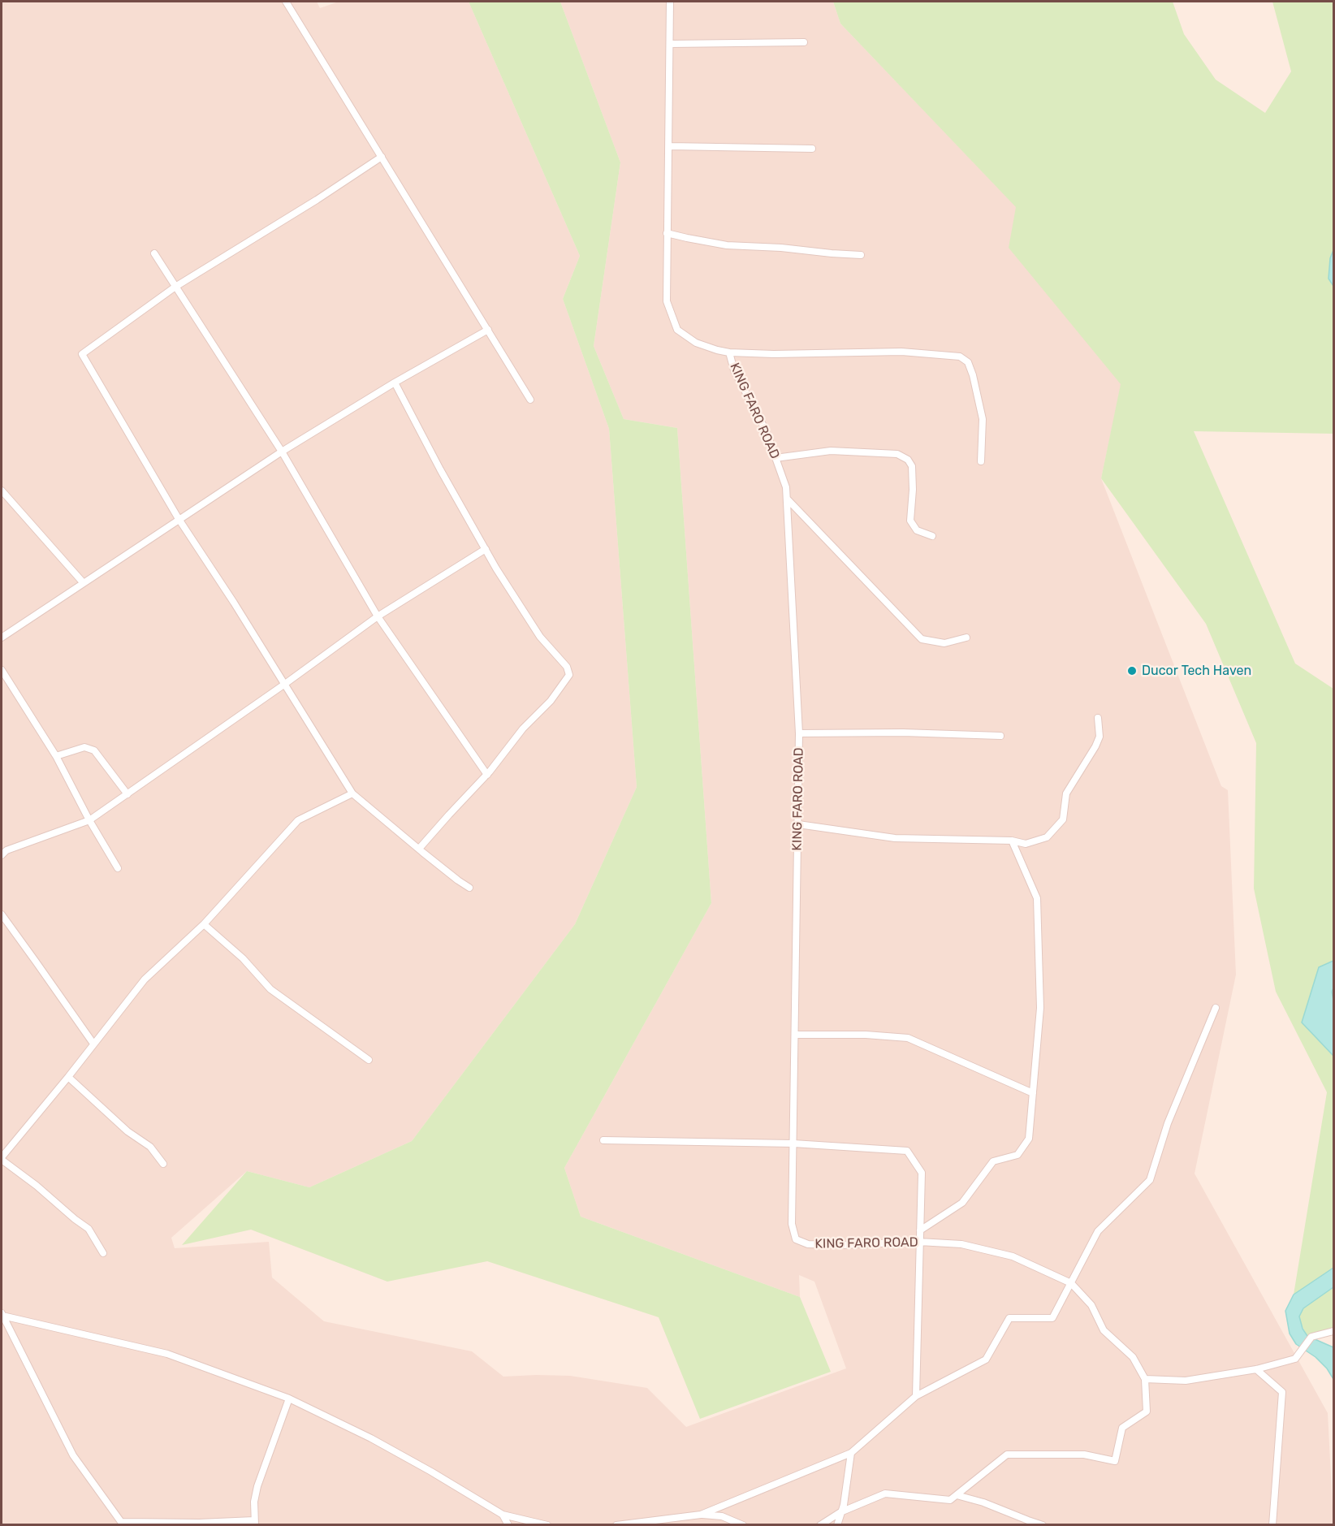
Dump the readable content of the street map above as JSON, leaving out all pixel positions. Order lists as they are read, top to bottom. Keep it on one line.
{"streets":{"street":["KING FARO ROAD"]},"places":["Ducor Tech Haven"]}
